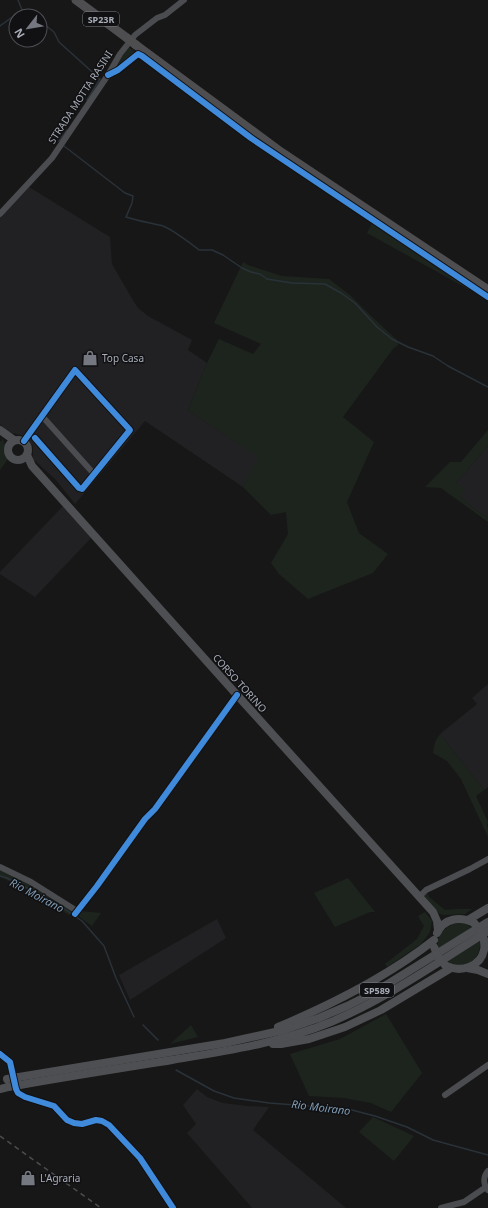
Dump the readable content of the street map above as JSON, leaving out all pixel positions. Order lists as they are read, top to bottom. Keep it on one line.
{"streets":{"highway":["SP23R"],"main road":["CORSO TORINO","SP589"],"street":["STRADA MOTTA RASINI"]},"water":["Rio Moirano"],"places":{"shop":["Top Casa","L'Agraria"]},"north":"bottom left"}
